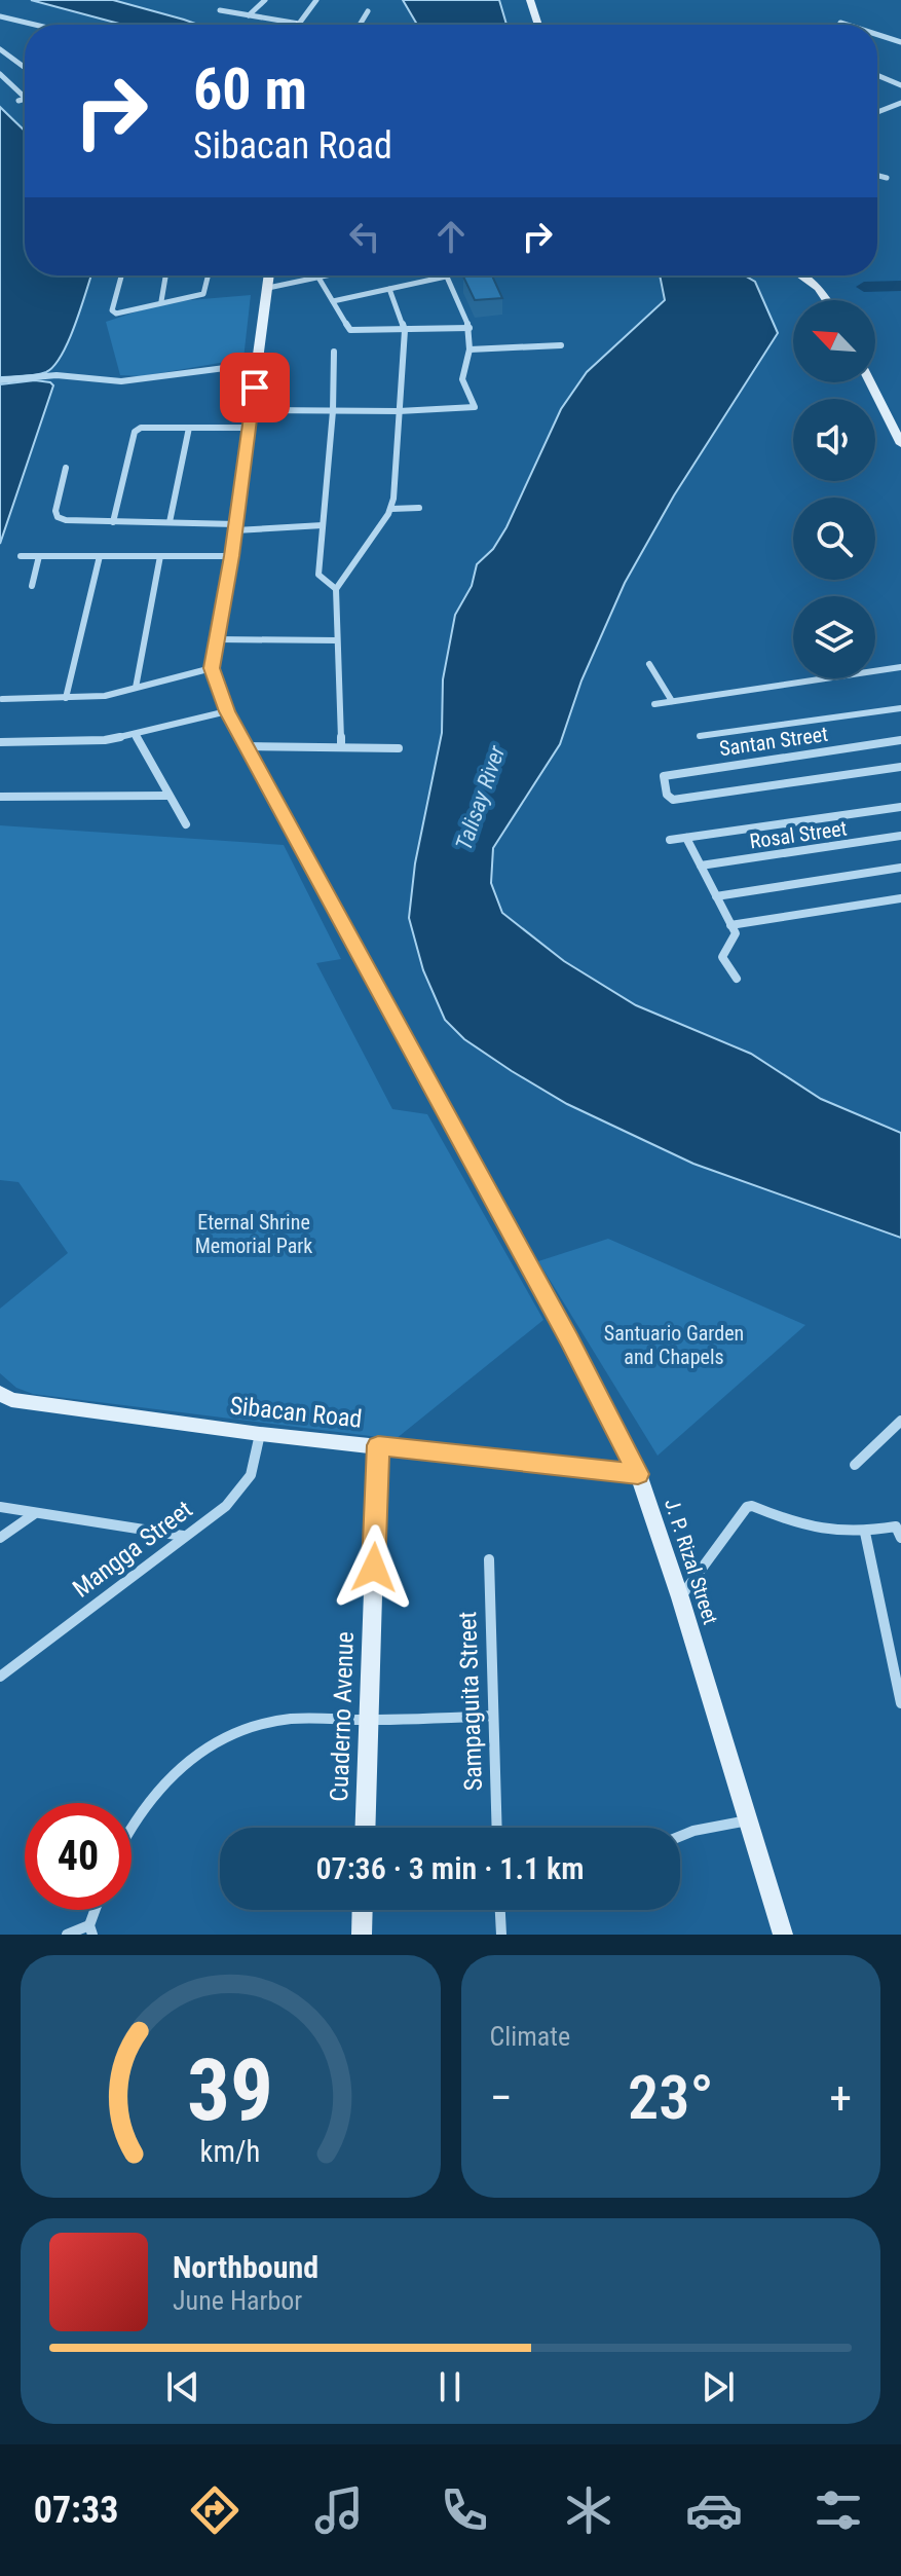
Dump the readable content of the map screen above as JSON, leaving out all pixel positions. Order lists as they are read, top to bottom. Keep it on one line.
{"streets":{"street":["Santan Street","Rosal Street","Sibacan Road","Mangga Street","J. P. Rizal Street","Sampaguita Street","Cuaderno Avenue"]},"crossings":[["Sibacan Road","Mangga Street"],["Sibacan Road","J. P. Rizal Street"],["Sibacan Road","Cuaderno Avenue"]],"water":["Talisay River"],"parks":["Eternal Shrine Memorial Park","Santuario Garden and Chapels"],"north":"top left","page":{"turn":["60 m","Sibacan Road"],"limit":"40","trip":"07:36 · 3 min · 1.1 km","tile":"Climate","heat":["−","23°","+"],"song":["Northbound","June Harbor"],"tabs":"07:33","gauge":["39","km/h"]}}
